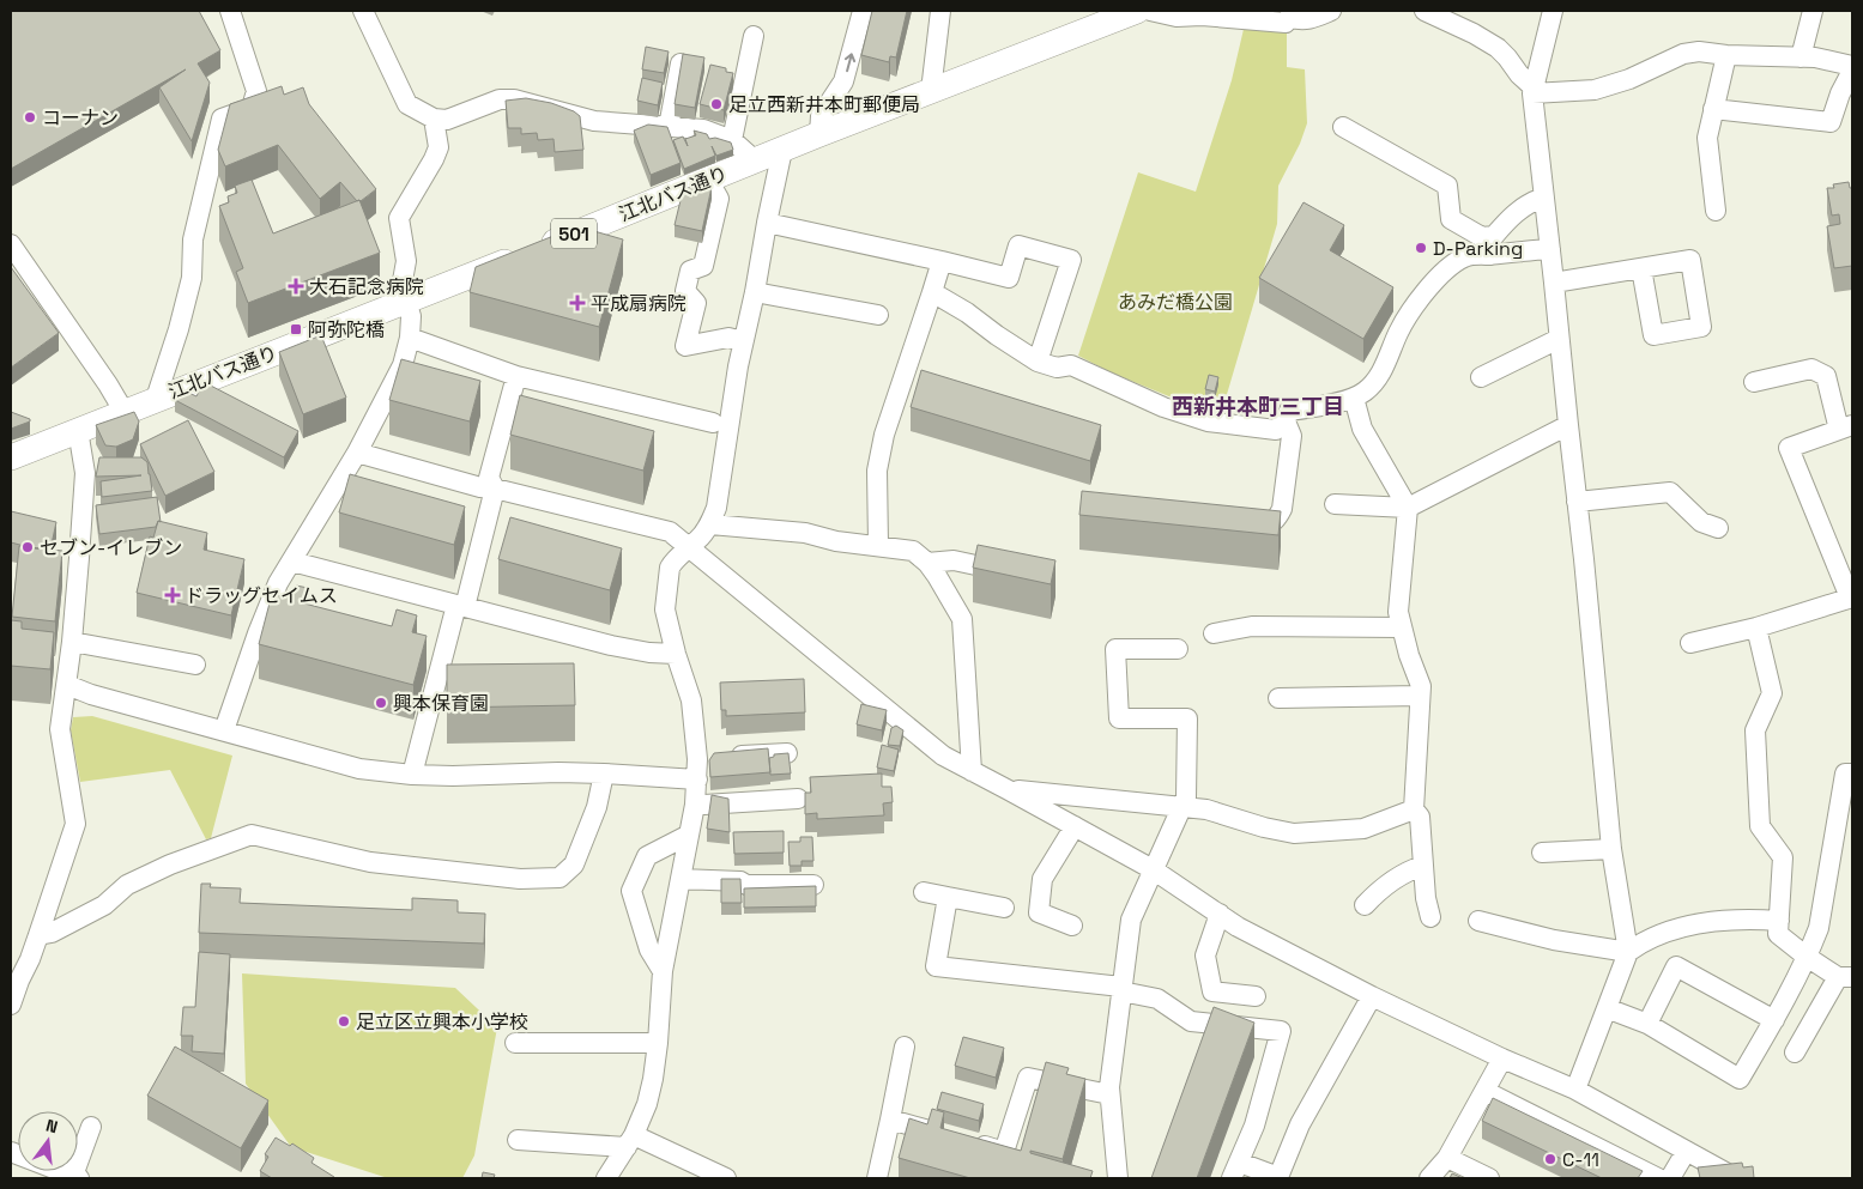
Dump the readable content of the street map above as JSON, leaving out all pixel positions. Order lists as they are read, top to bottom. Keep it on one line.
{"streets":{"main road":["江北バス通り","501"]},"districts":["西新井本町三丁目"],"parks":["あみだ橋公園"],"places":{"other":["足立西新井本町郵便局","コーナン","D-Parking","セブン-イレブン","興本保育園","足立区立興本小学校","C-11"],"health":["大石記念病院","平成扇病院","ドラッグセイムス"],"transit":["阿弥陀橋"]},"north":"top"}
